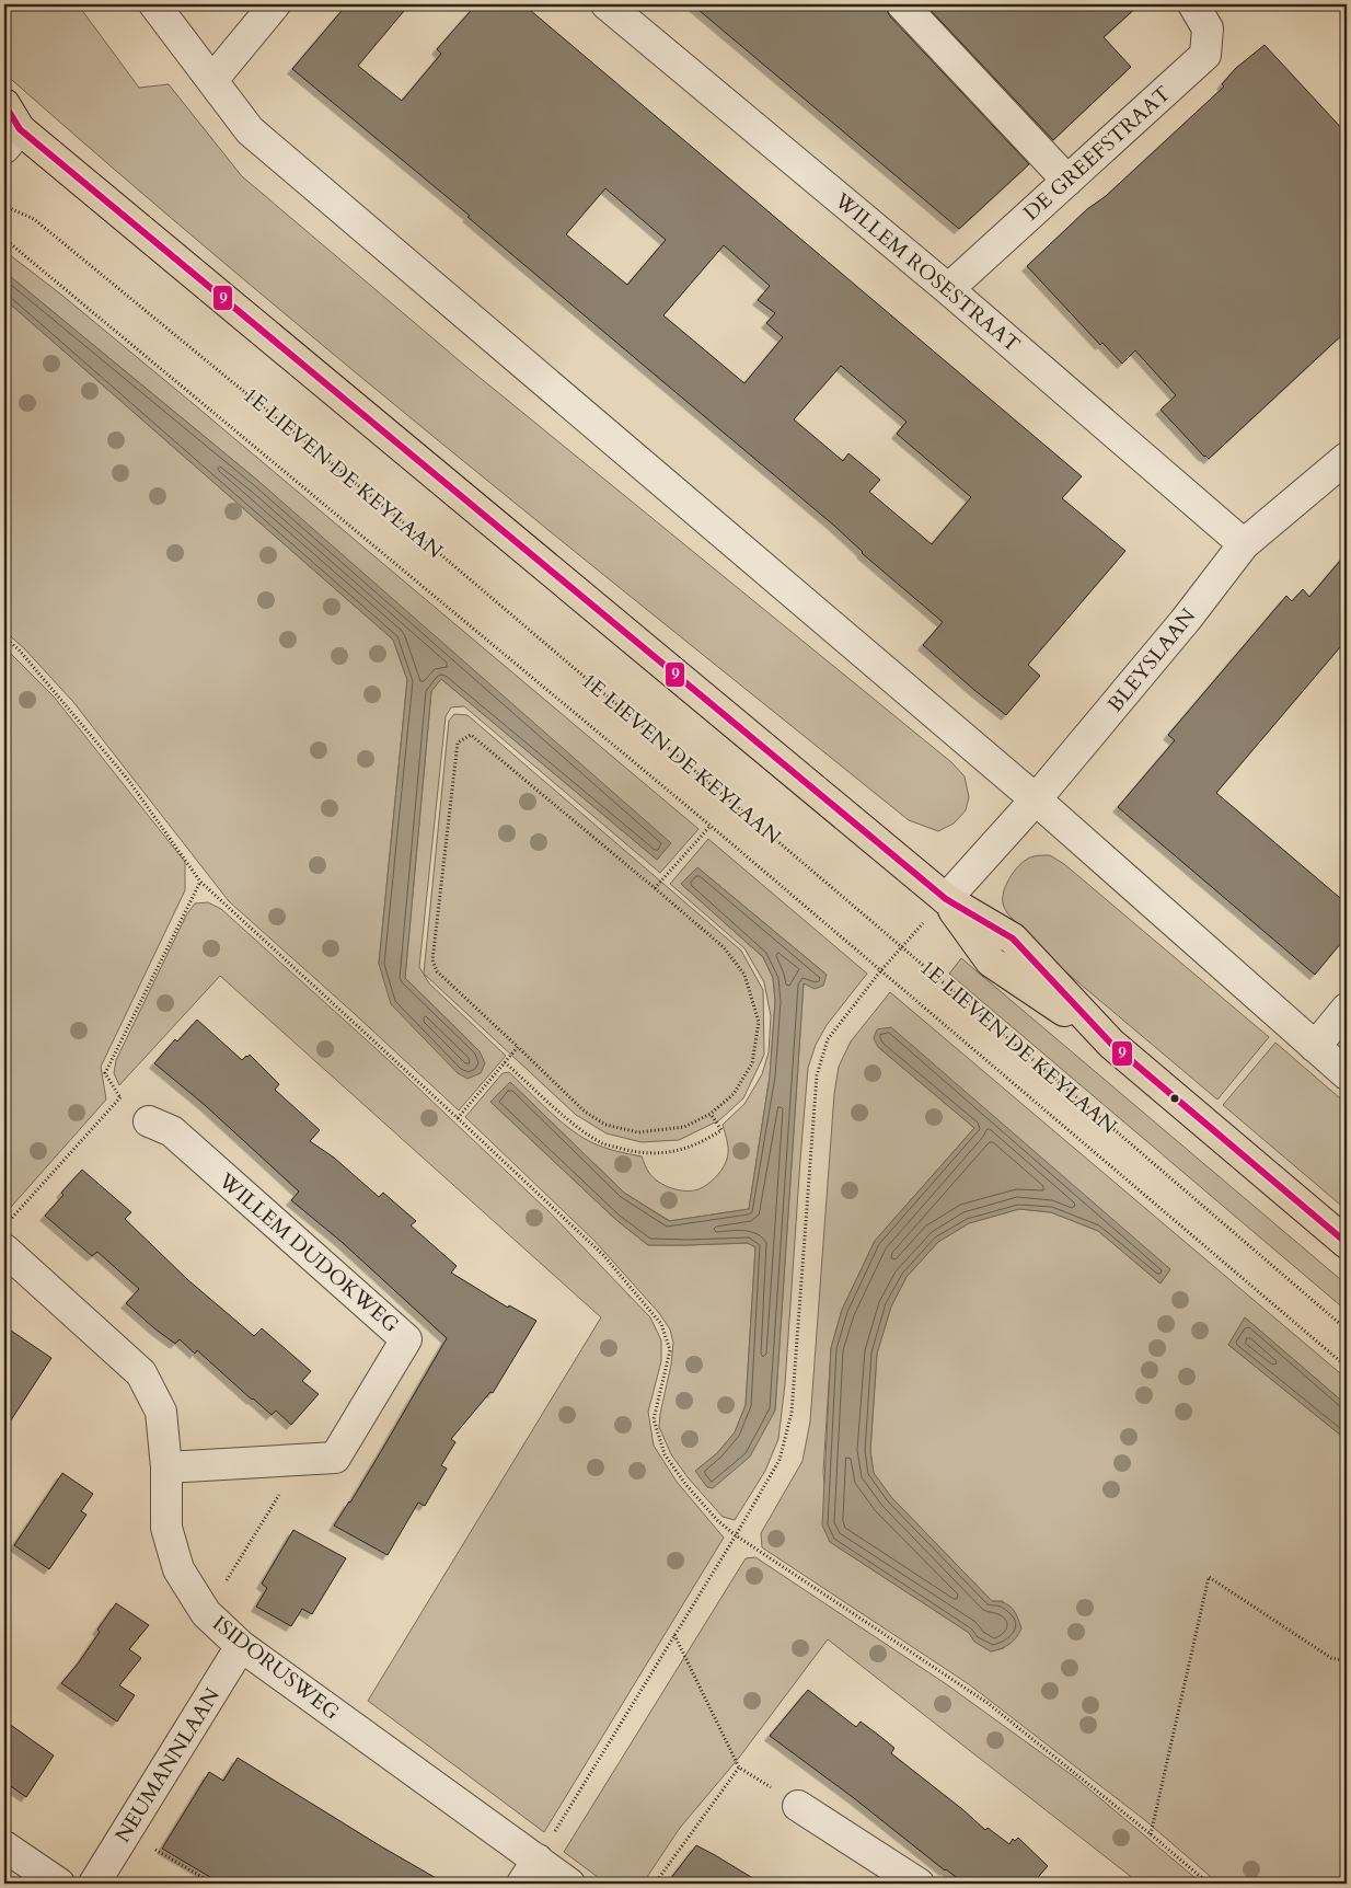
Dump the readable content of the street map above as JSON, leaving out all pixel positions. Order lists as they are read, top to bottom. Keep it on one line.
{"streets":{"street":["DE GREEFSTRAAT","WILLEM ROSESTRAAT","BLEYSLAAN","WILLEM DUDOKWEG","ISIDORUSWEG","NEUMANNLAAN"],"path":["1E LIEVEN DE KEYLAAN"]},"crossings":[["DE GREEFSTRAAT","WILLEM ROSESTRAAT"],["WILLEM ROSESTRAAT","BLEYSLAAN"],["WILLEM DUDOKWEG","ISIDORUSWEG"],["ISIDORUSWEG","NEUMANNLAAN"]],"lines":["transit line 9"]}
